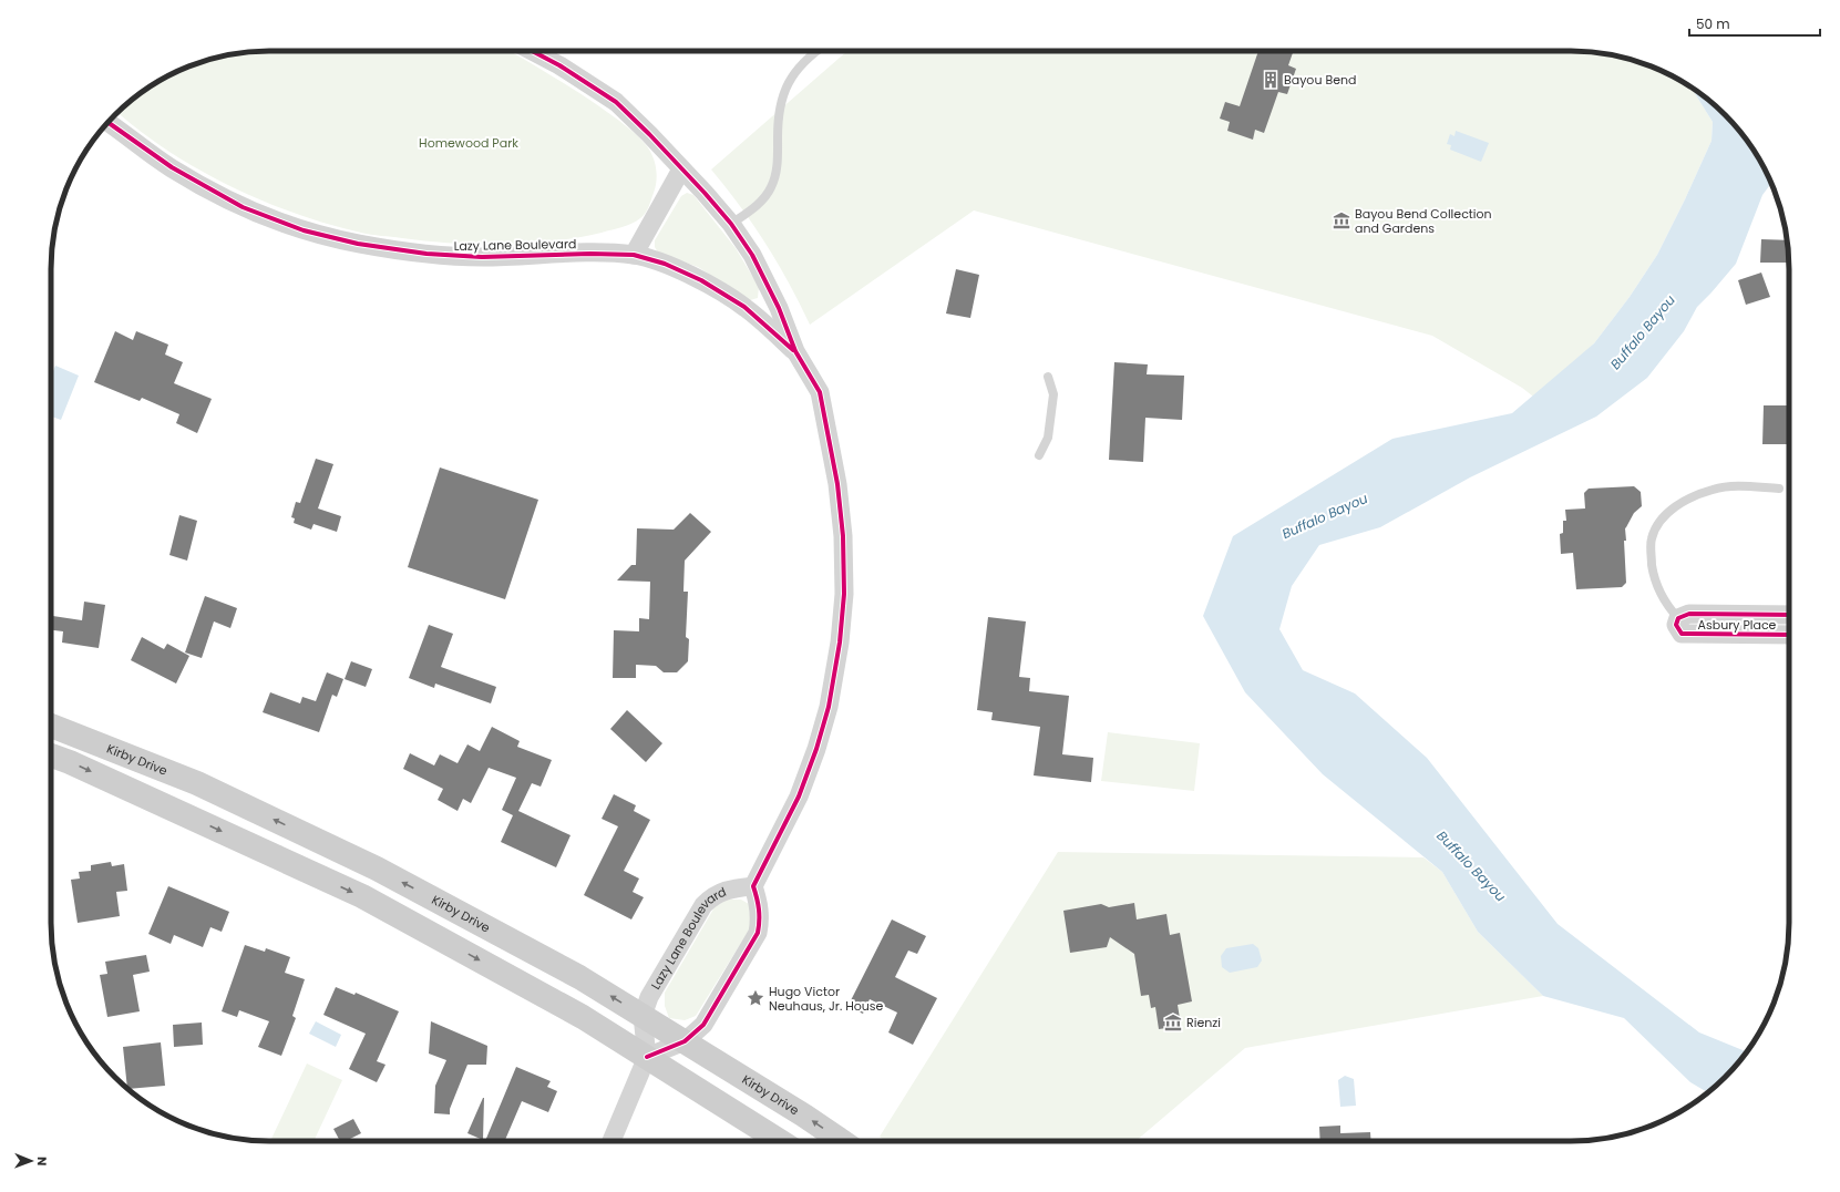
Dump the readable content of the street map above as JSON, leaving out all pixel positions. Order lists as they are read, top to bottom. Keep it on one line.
{"streets":{"main road":["Kirby Drive"],"street":["Lazy Lane Boulevard","Asbury Place"]},"crossings":[["Lazy Lane Boulevard","Kirby Drive"]],"water":["Buffalo Bayou"],"parks":["Homewood Park"],"places":{"building":["Bayou Bend"],"museum":["Bayou Bend Collection and Gardens","Rienzi"],"place":["Hugo Victor Neuhaus, Jr. House"]},"scale_bar":"50 m","north":"right"}
